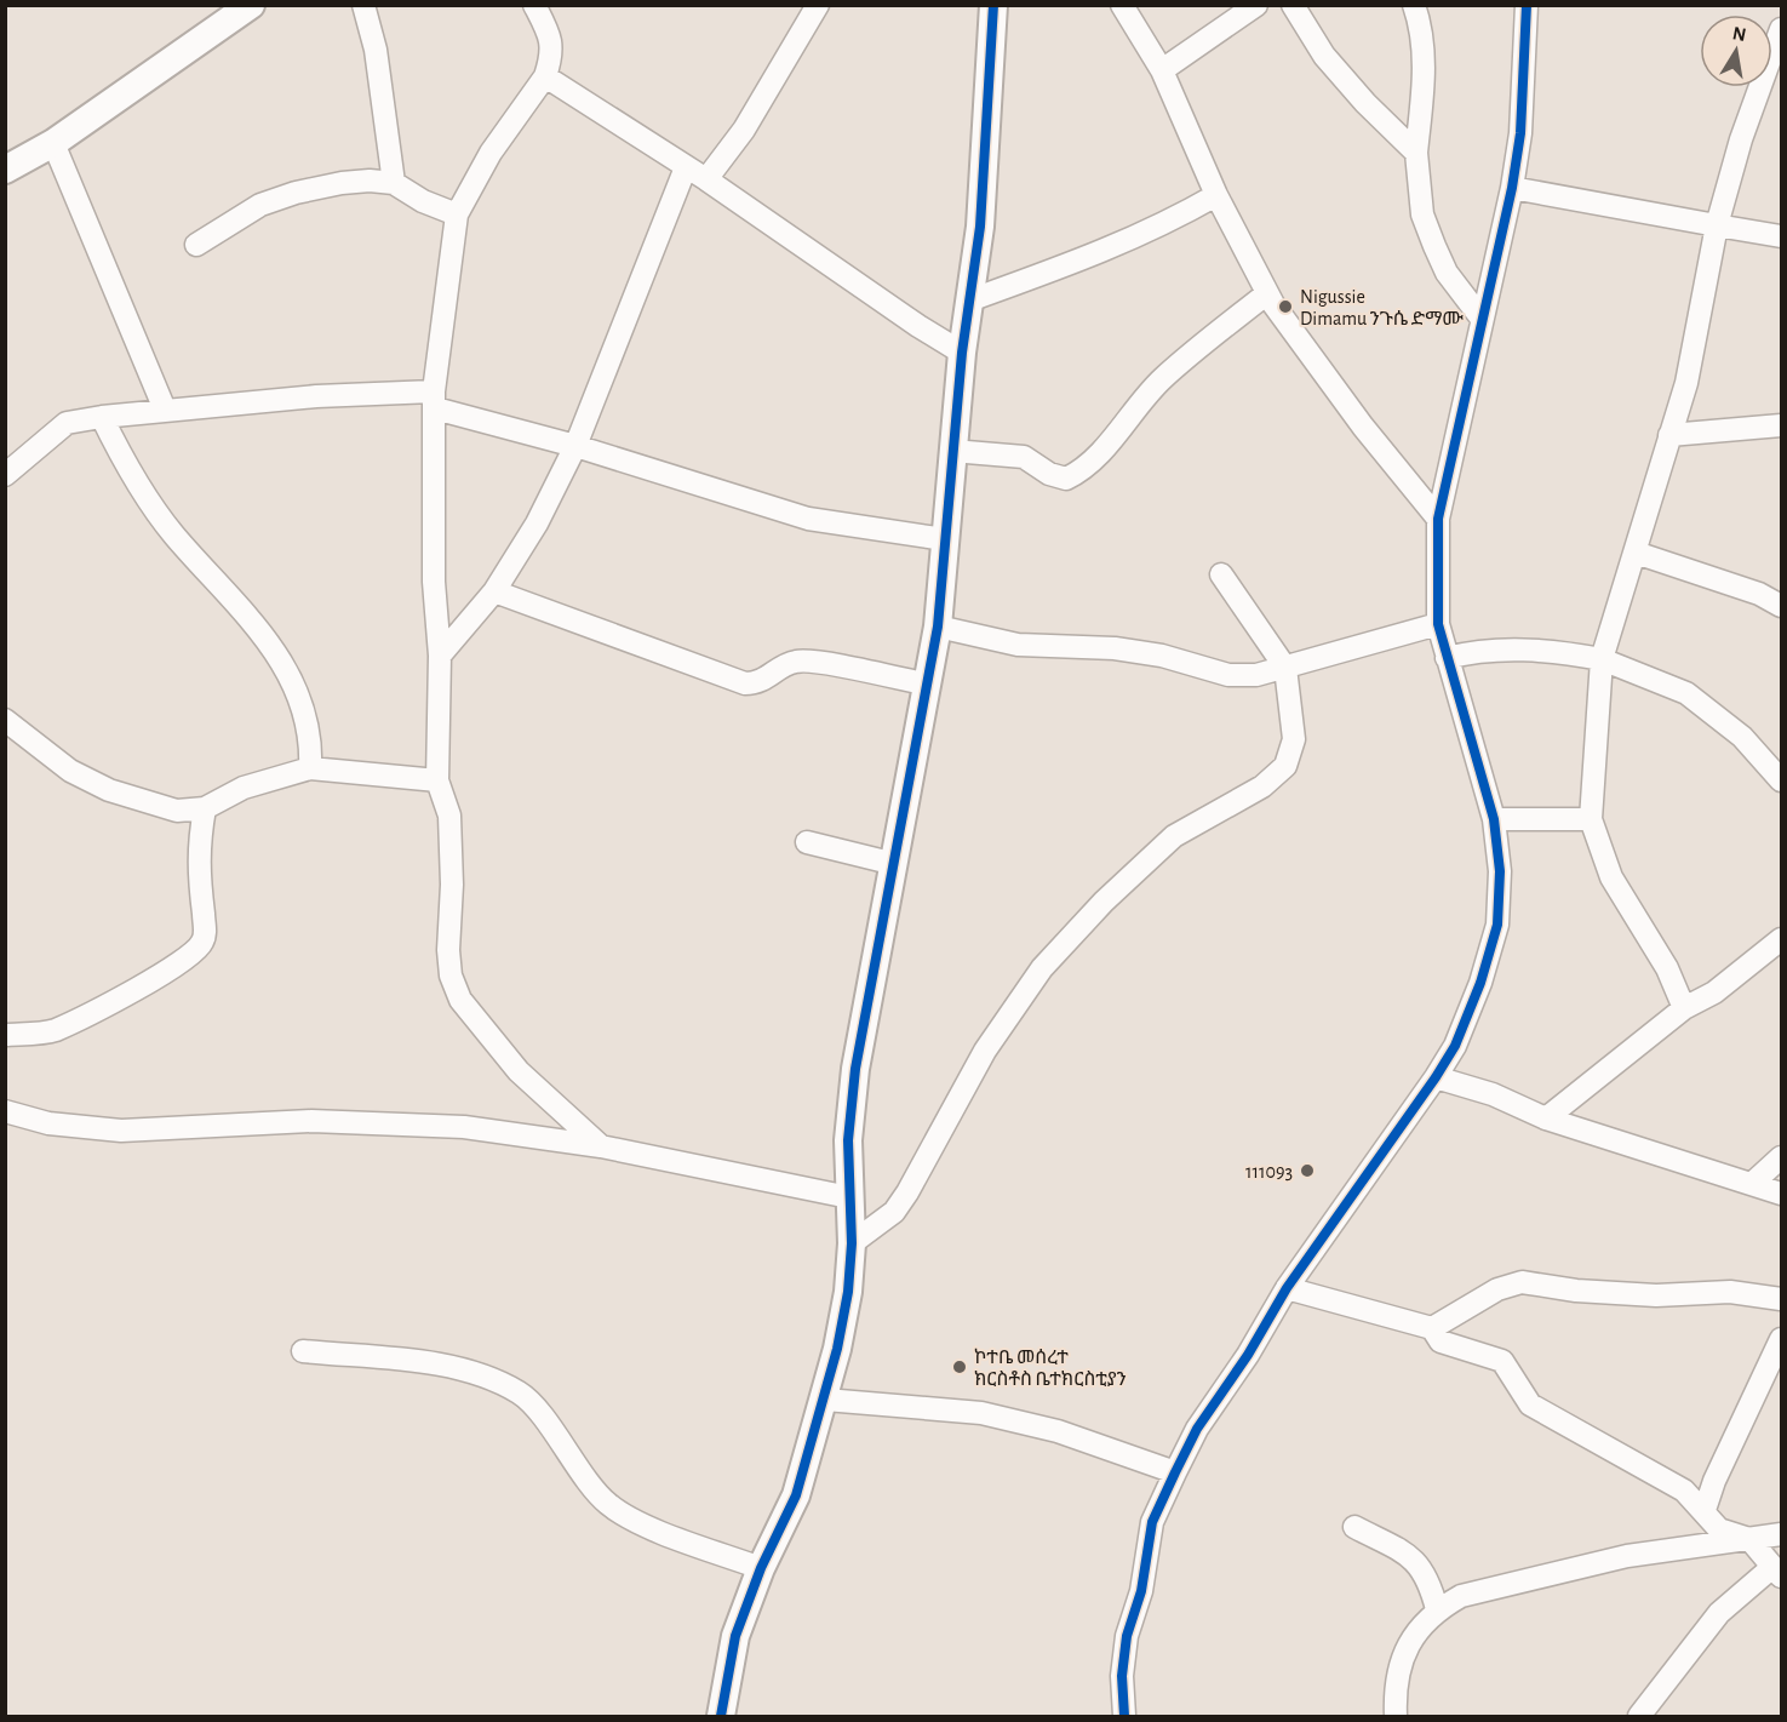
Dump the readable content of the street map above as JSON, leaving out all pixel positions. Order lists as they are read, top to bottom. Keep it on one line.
{"places":["Nigussie Dimamu ንጉሴ ድማሙ","111093","ኮተቤ መሰረተ ክርስቶስ ቤተክርስቲያን"],"north":"top"}
